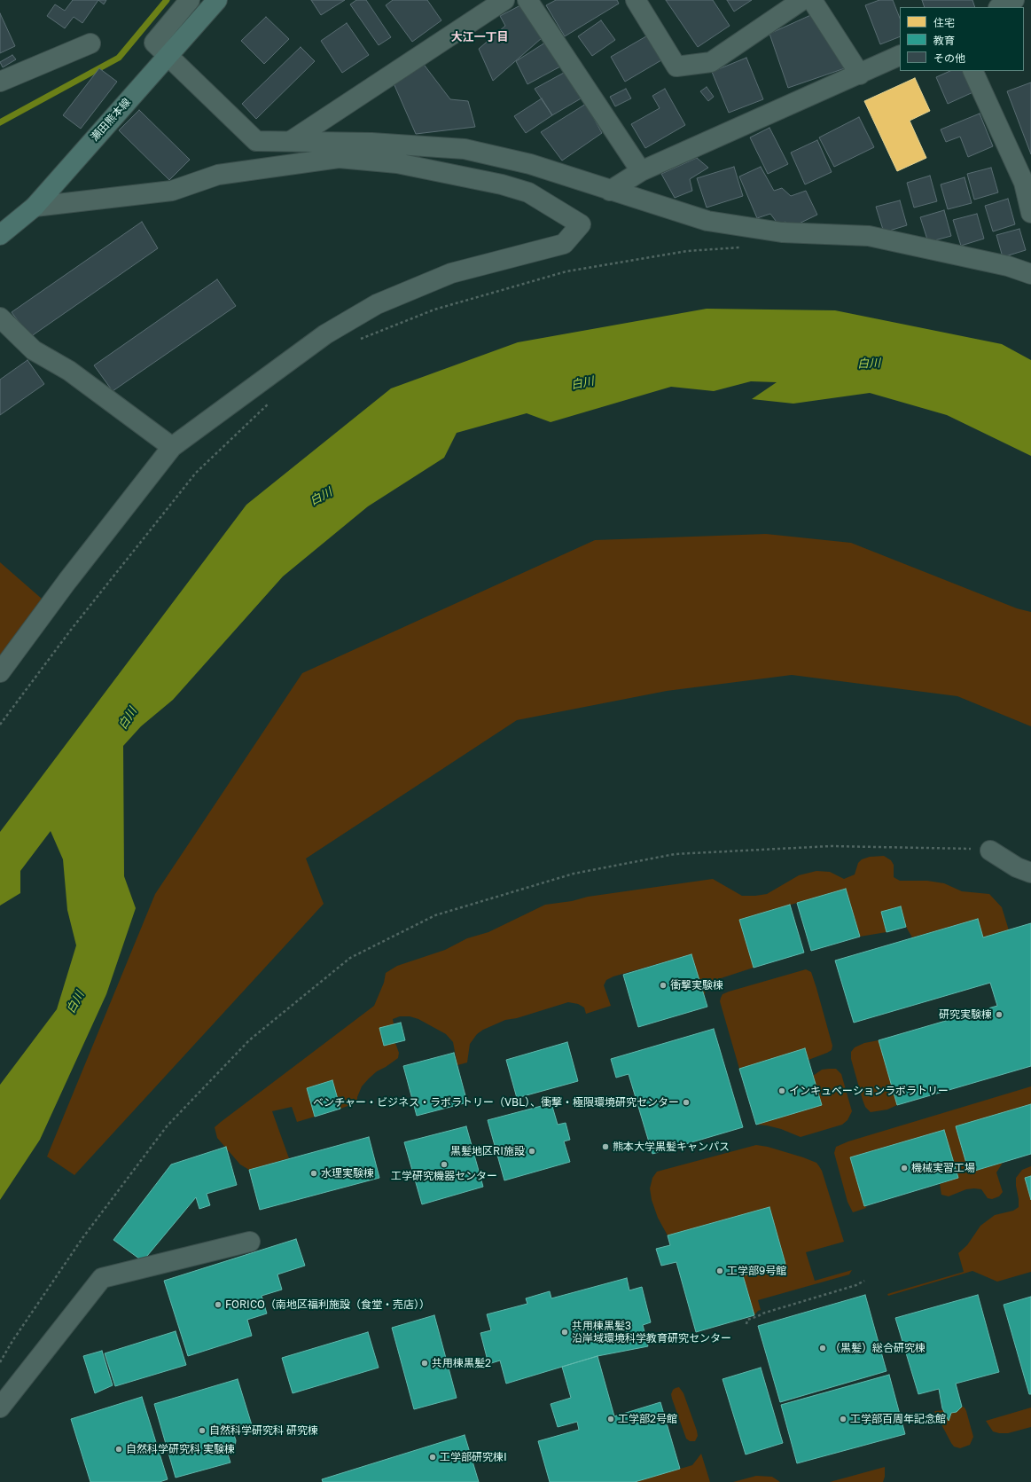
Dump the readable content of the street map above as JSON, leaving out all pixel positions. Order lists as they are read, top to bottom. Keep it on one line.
{"streets":{"main road":["瀬田熊本線"]},"districts":["大江一丁目"],"water":["白川"],"places":["衝撃実験棟","研究実験棟","インキュベーションラボラトリー","ベンチャー・ビジネス・ラボラトリー（VBL）、衝撃・極限環境研究センター","熊本大学黒髪キャンパス","黒髪地区RI施設","工学研究機器センター","機械実習工場","水理実験棟","工学部9号館","FORICO（南地区福利施設（食堂・売店））","共用棟黒髪3 沿岸域環境科学教育研究センター","（黒髪）総合研究棟","共用棟黒髪2","工学部2号館","工学部百周年記念館","自然科学研究科 研究棟","自然科学研究科 実験棟","工学部研究棟I"],"legend":["住宅","教育","その他"]}
